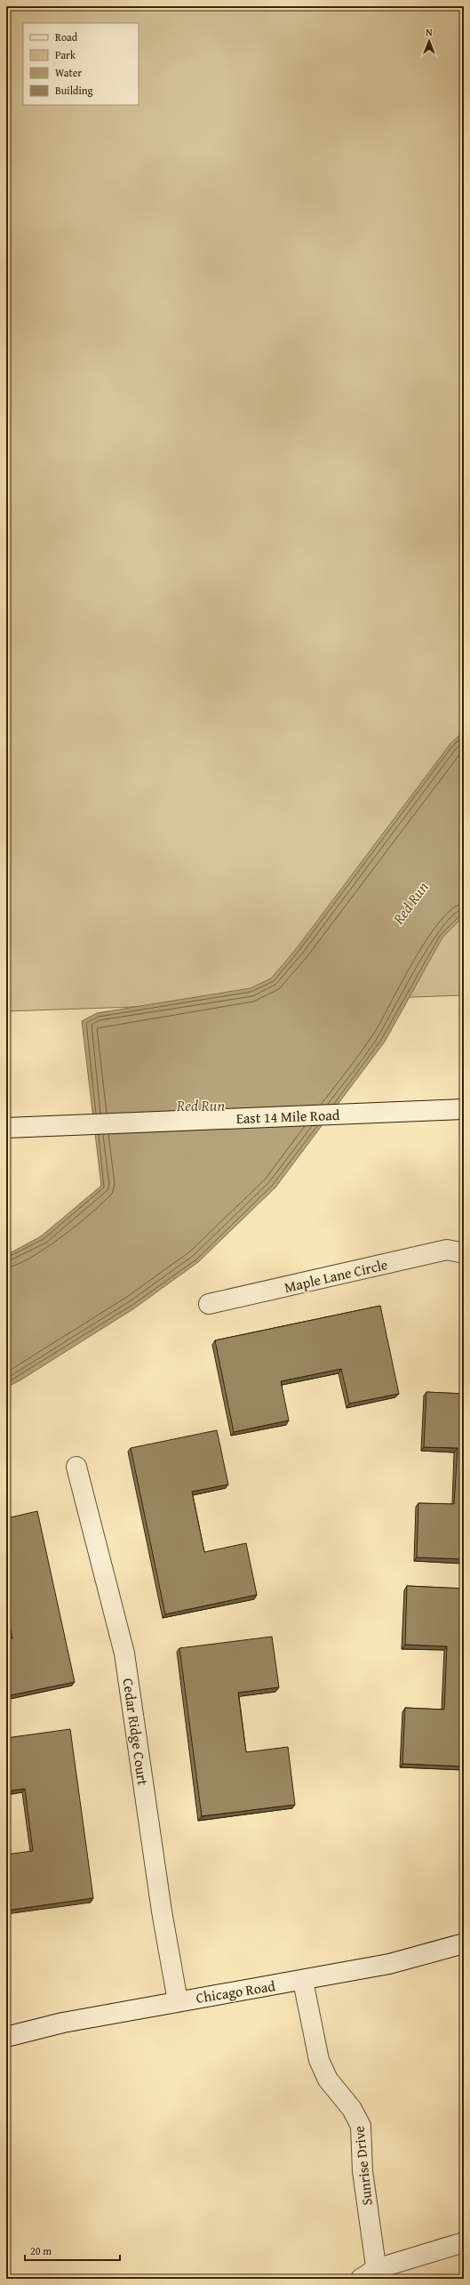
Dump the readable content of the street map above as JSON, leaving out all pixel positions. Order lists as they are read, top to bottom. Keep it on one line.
{"streets":{"street":["East 14 Mile Road","Maple Lane Circle","Cedar Ridge Court","Chicago Road","Sunrise Drive"]},"crossings":[["Cedar Ridge Court","Chicago Road"],["Chicago Road","Sunrise Drive"]],"water":["Red Run"],"legend":["Road","Park","Water","Building"],"scale_bar":"20 m","north":"top"}
